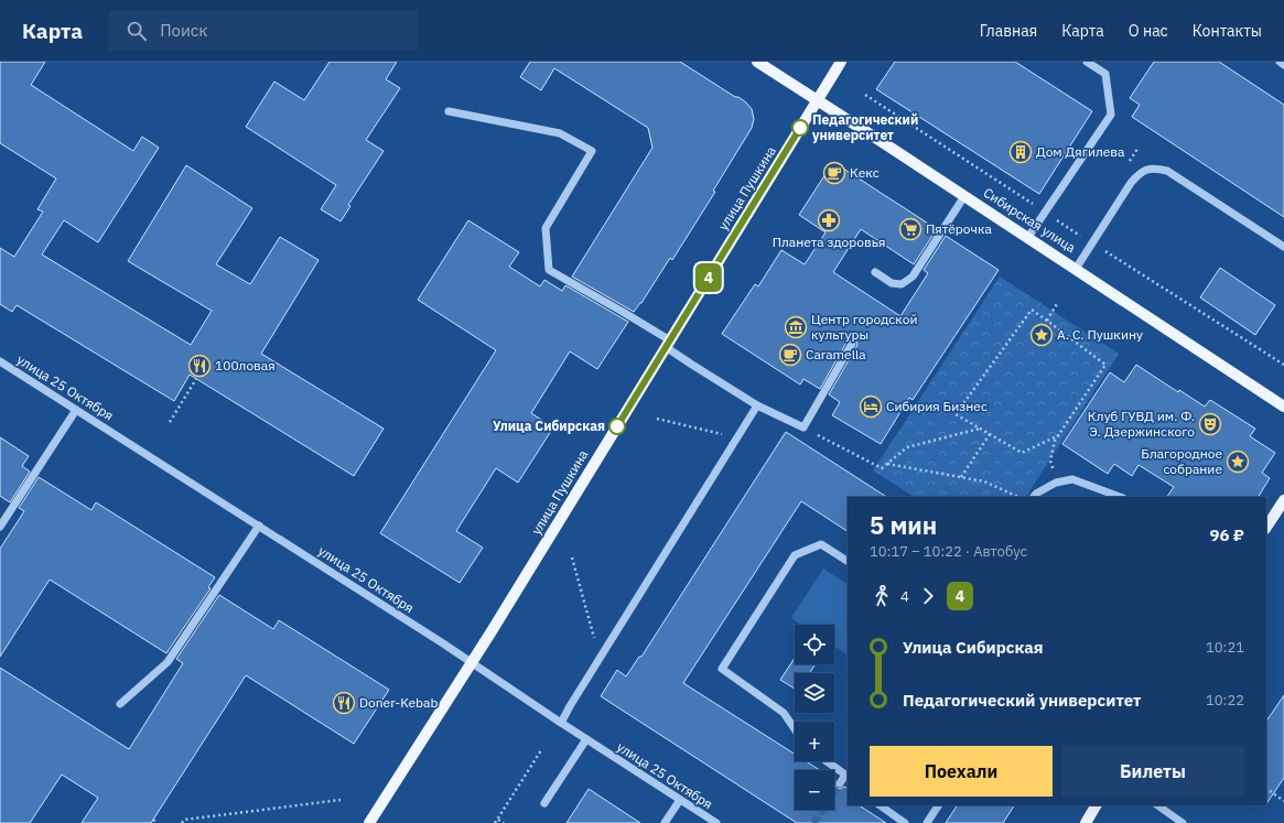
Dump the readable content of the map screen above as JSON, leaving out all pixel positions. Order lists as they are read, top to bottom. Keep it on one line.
{"streets":{"main road":["улица Пушкина","Сибирская улица"],"street":["улица 25 Октября"]},"crossings":[["улица Пушкина","Сибирская улица"],["улица Пушкина","улица 25 Октября"]],"places":{"other":["Педагогический университет","Улица Сибирская"],"building":["Дом Дягилева"],"cafe":["Кекс","Caramella"],"pharmacy":["Планета здоровья"],"supermarket":["Пятёрочка"],"museum":["Центр городской культуры"],"place":["А. С. Пушкину","Благородное собрание"],"restaurant":["100ловая","Doner-Kebab"],"hotel":["Сибирия Бизнес"],"theatre":["Клуб ГУВД им. Ф. Э. Дзержинского"]},"lines":["bus line 4"],"page":{"header":"Карта","search":"Поиск","nav":["Главная","Карта","О нас","Контакты"],"on_map":"4","heading":["5 мин","10:17 – 10:22 · Автобус","96 ₽"],"legs":["4","4"],"list":[{"name":"Улица Сибирская","value":"10:21"},{"name":"Педагогический университет","value":"10:22"}],"map_buttons":["+","−"],"buttons":["Поехали","Билеты"]}}
